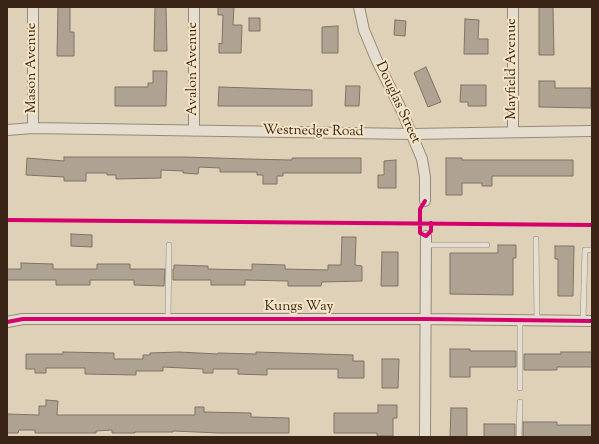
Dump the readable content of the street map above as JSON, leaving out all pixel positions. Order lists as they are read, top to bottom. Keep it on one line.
{"streets":{"street":["Mason Avenue","Avalon Avenue","Mayfield Avenue","Douglas Street","Westnedge Road","Kungs Way"]},"crossings":[["Mason Avenue","Westnedge Road"],["Avalon Avenue","Westnedge Road"],["Mayfield Avenue","Westnedge Road"],["Douglas Street","Westnedge Road"]]}
